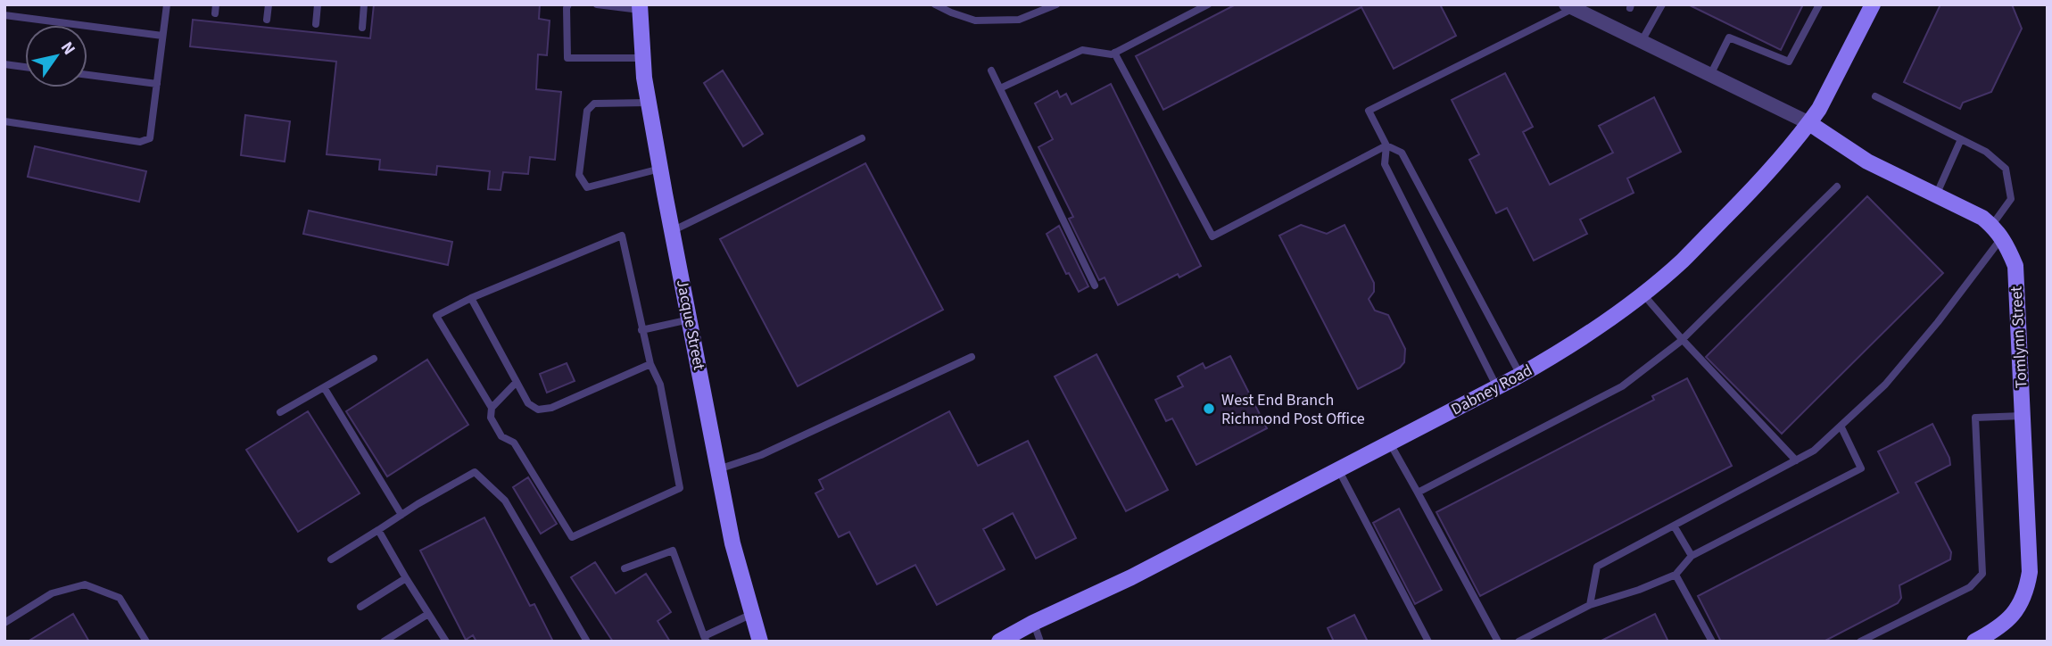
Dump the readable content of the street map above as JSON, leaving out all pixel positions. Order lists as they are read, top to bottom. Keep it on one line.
{"streets":{"street":["Jacque Street","Tomlynn Street","Dabney Road"]},"places":["West End Branch Richmond Post Office"],"north":"top right"}
